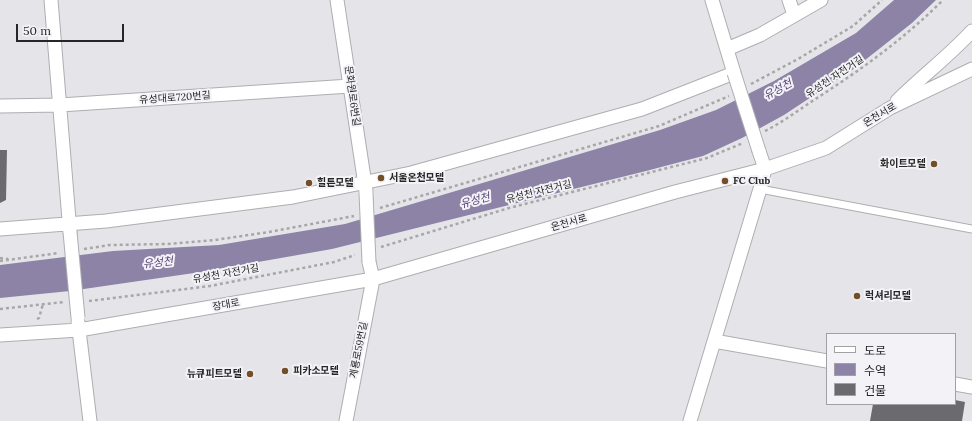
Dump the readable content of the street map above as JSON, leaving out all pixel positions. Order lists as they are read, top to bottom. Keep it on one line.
{"streets":{"street":["문화원로6번길","유성대로720번길","온천서로","장대로","계룡로59번길"],"path":["유성천 자전거길"]},"crossings":[["문화원로6번길","유성대로720번길"],["문화원로6번길","온천서로"],["문화원로6번길","장대로"],["문화원로6번길","계룡로59번길"],["온천서로","장대로"],["온천서로","계룡로59번길"],["장대로","계룡로59번길"]],"water":["유성천"],"places":["화이트모텔","서울온천모텔","FC Club","힐튼모텔","럭셔리모텔","피카소모텔","뉴큐피트모텔"],"legend":["도로","수역","건물"],"scale_bar":"50 m"}
